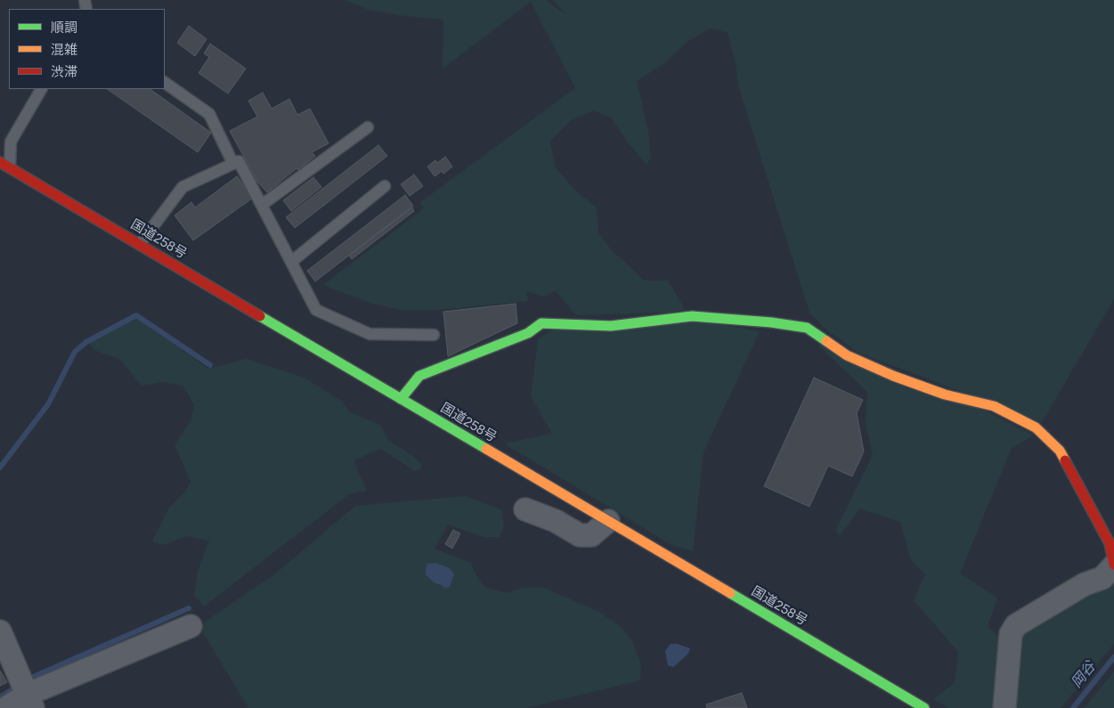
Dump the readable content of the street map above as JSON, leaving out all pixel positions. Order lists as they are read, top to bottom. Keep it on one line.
{"streets":{"main road":["国道258号"]},"water":["岡谷"],"legend":["順調","混雑","渋滞"]}
